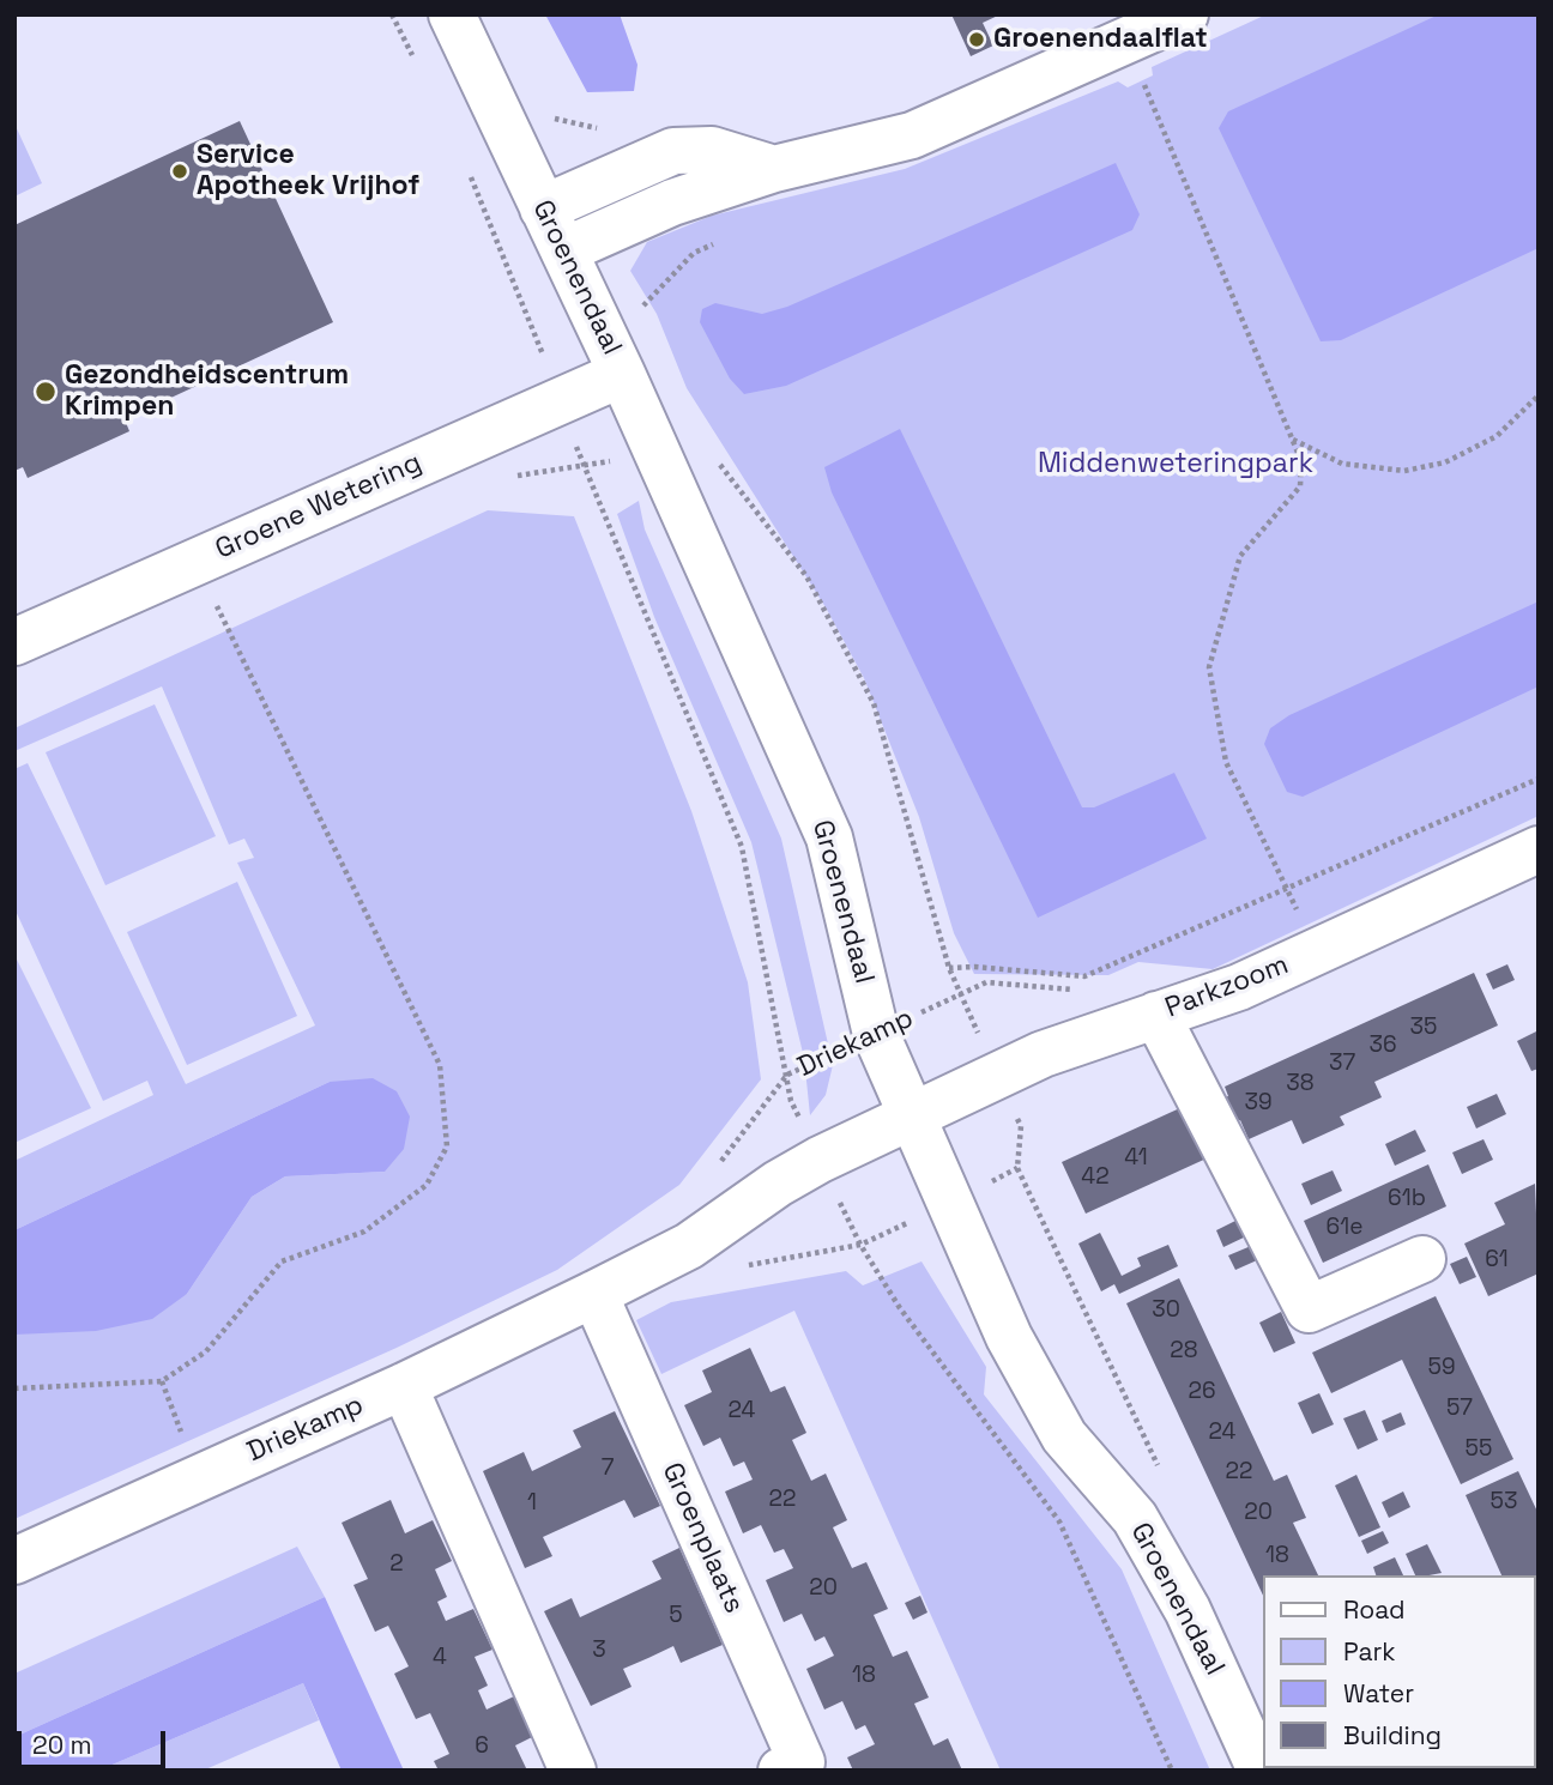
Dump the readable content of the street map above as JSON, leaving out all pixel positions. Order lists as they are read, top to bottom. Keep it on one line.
{"streets":{"street":["Groenendaal","Groene Wetering","Parkzoom","Driekamp","Groenplaats"]},"crossings":[["Groenendaal","Groene Wetering"],["Groenendaal","Parkzoom"],["Groenendaal","Driekamp"],["Parkzoom","Driekamp"],["Driekamp","Groenplaats"]],"parks":["Middenweteringpark"],"places":["Groenendaalflat","Service Apotheek Vrijhof","Gezondheidscentrum Krimpen"],"house_numbers":["35","36","37","38","39","41","42","61b","61e","61","30","28","59","26","57","24","24","55","7","22","22","53","1","20","18","2","20","5","3","4","18","6"],"legend":["Road","Park","Water","Building"],"scale_bar":"20 m"}
